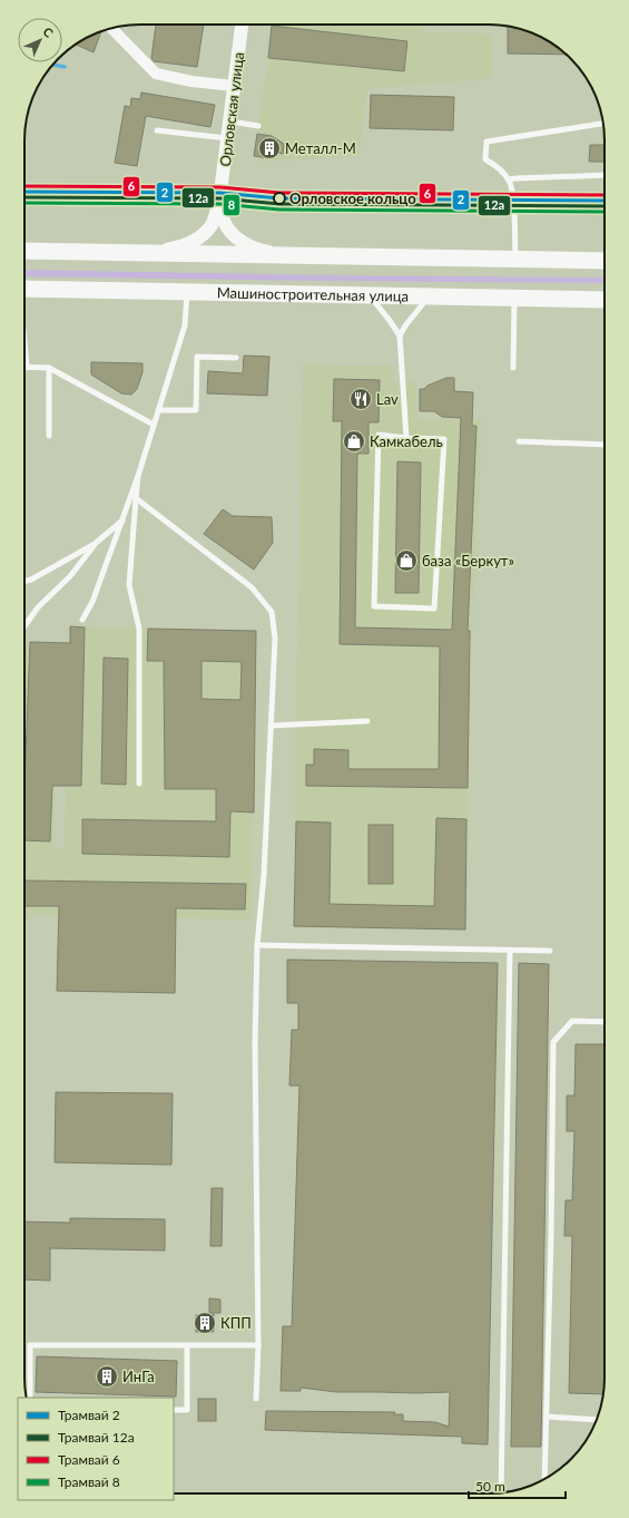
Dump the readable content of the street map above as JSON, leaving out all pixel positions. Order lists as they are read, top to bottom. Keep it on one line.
{"streets":{"main road":["Машиностроительная улица"],"street":["Орловская улица"]},"places":{"building":["Металл-М","КПП","ИнГа"],"other":["Орловское кольцо"],"restaurant":["Lav"],"shop":["Камкабель","база «Беркут»"]},"lines":["tram line 6","tram line 2","tram line 12а","tram line 8"],"legend":["Трамвай 2","Трамвай 12а","Трамвай 6","Трамвай 8"],"scale_bar":"50 m","north":"top right"}
